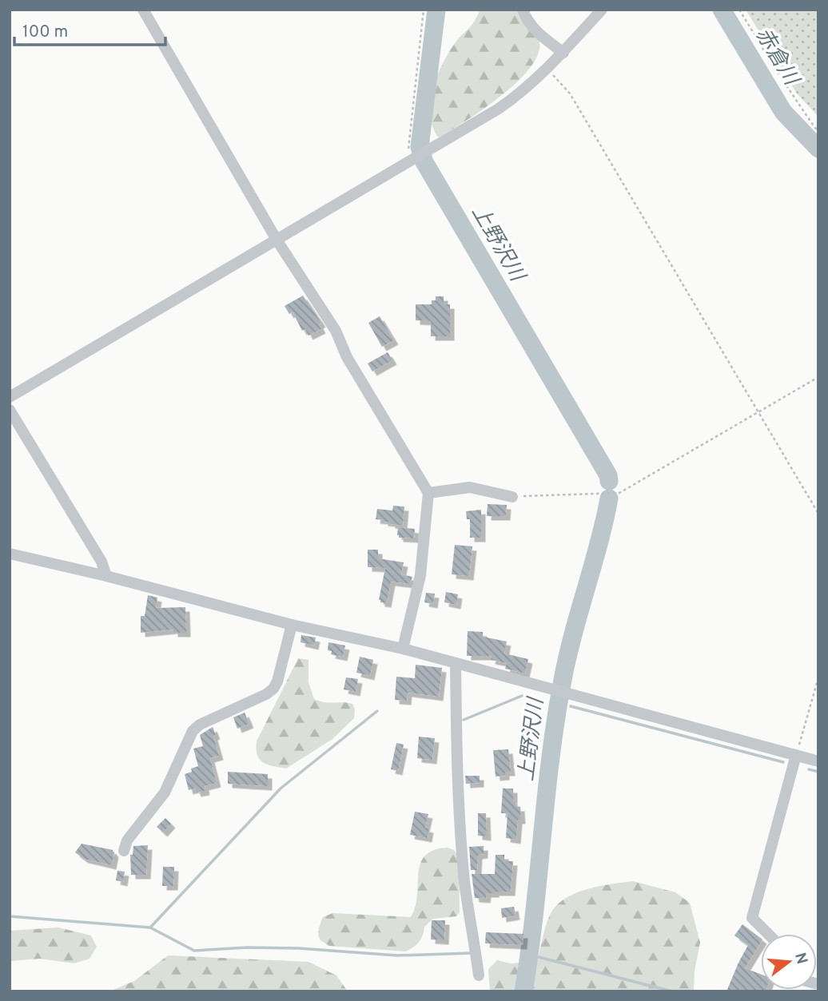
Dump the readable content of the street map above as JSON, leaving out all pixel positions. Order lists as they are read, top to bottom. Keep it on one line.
{"water":["赤倉川","上野沢川"],"scale_bar":"100 m","north":"right"}
